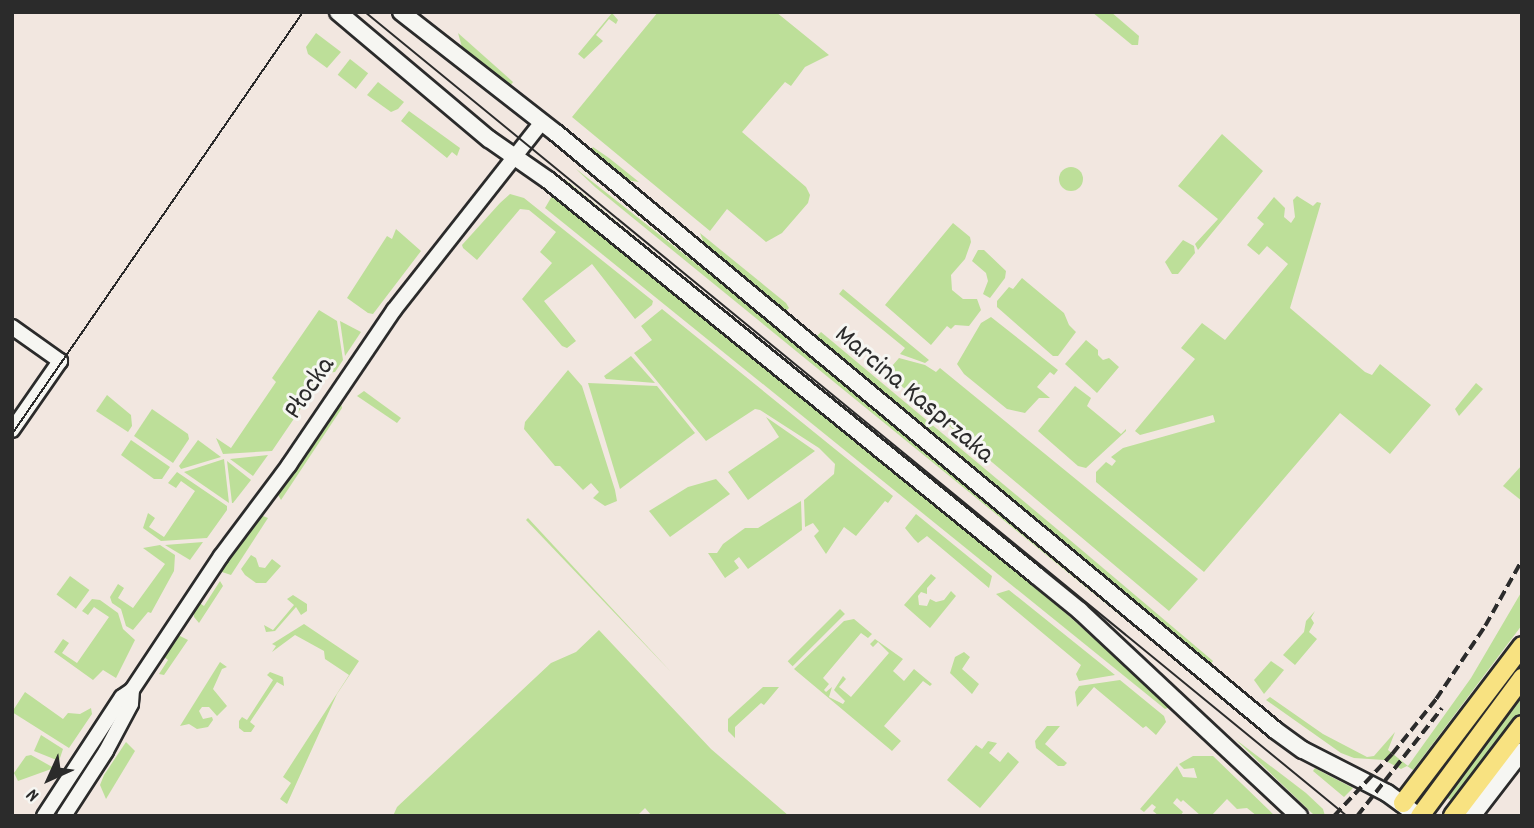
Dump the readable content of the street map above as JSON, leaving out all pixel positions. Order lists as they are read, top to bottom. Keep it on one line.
{"streets":{"main road":["Marcina Kasprzaka"],"street":["Płocka"]},"crossings":[["Płocka","Marcina Kasprzaka"]],"north":"bottom left"}
